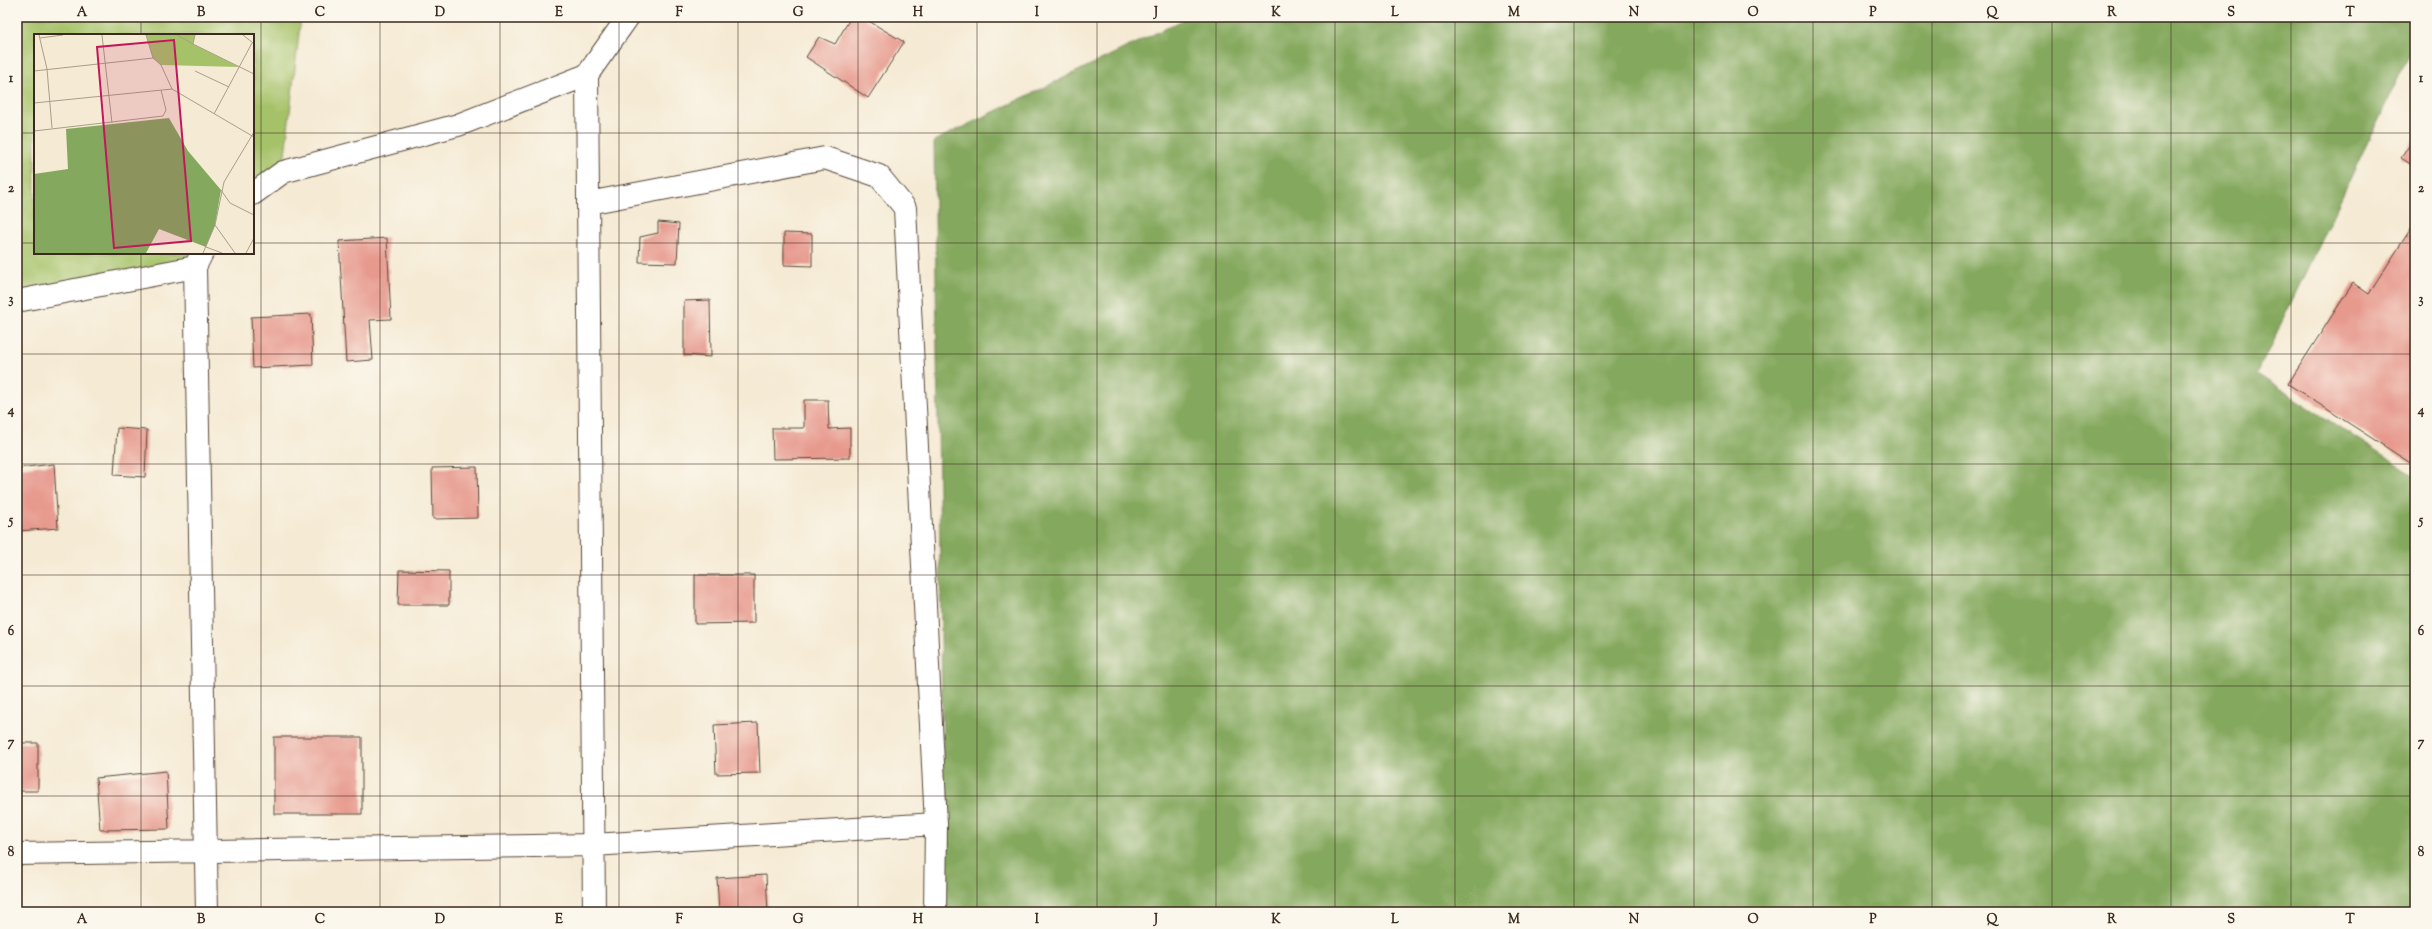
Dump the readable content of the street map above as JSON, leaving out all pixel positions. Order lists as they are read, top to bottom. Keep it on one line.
{"grid":{"columns":["A","B","C","D","E","F","G","H","I","J","K","L","M","N","O","P","Q","R","S","T"],"rows":["1","2","3","4","5","6","7","8"]}}
